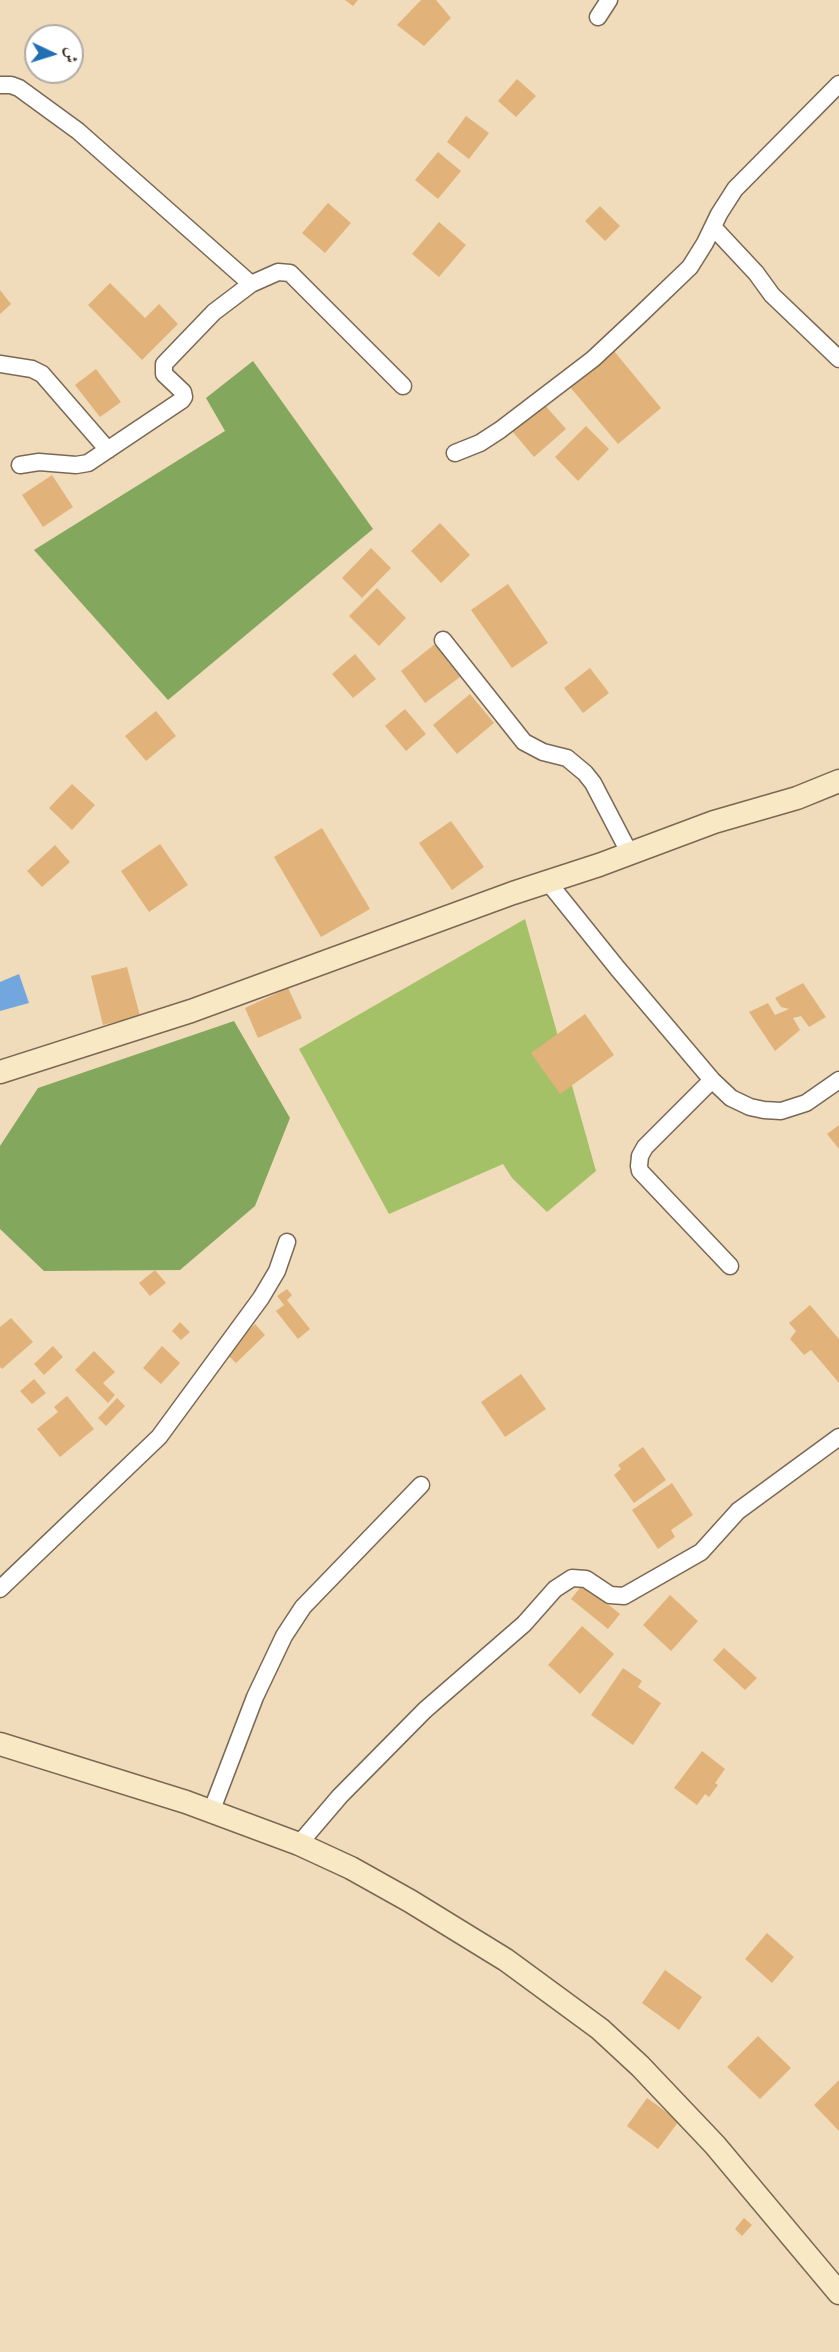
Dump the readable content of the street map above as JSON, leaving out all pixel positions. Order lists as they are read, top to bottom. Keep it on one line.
{"north":"right"}
